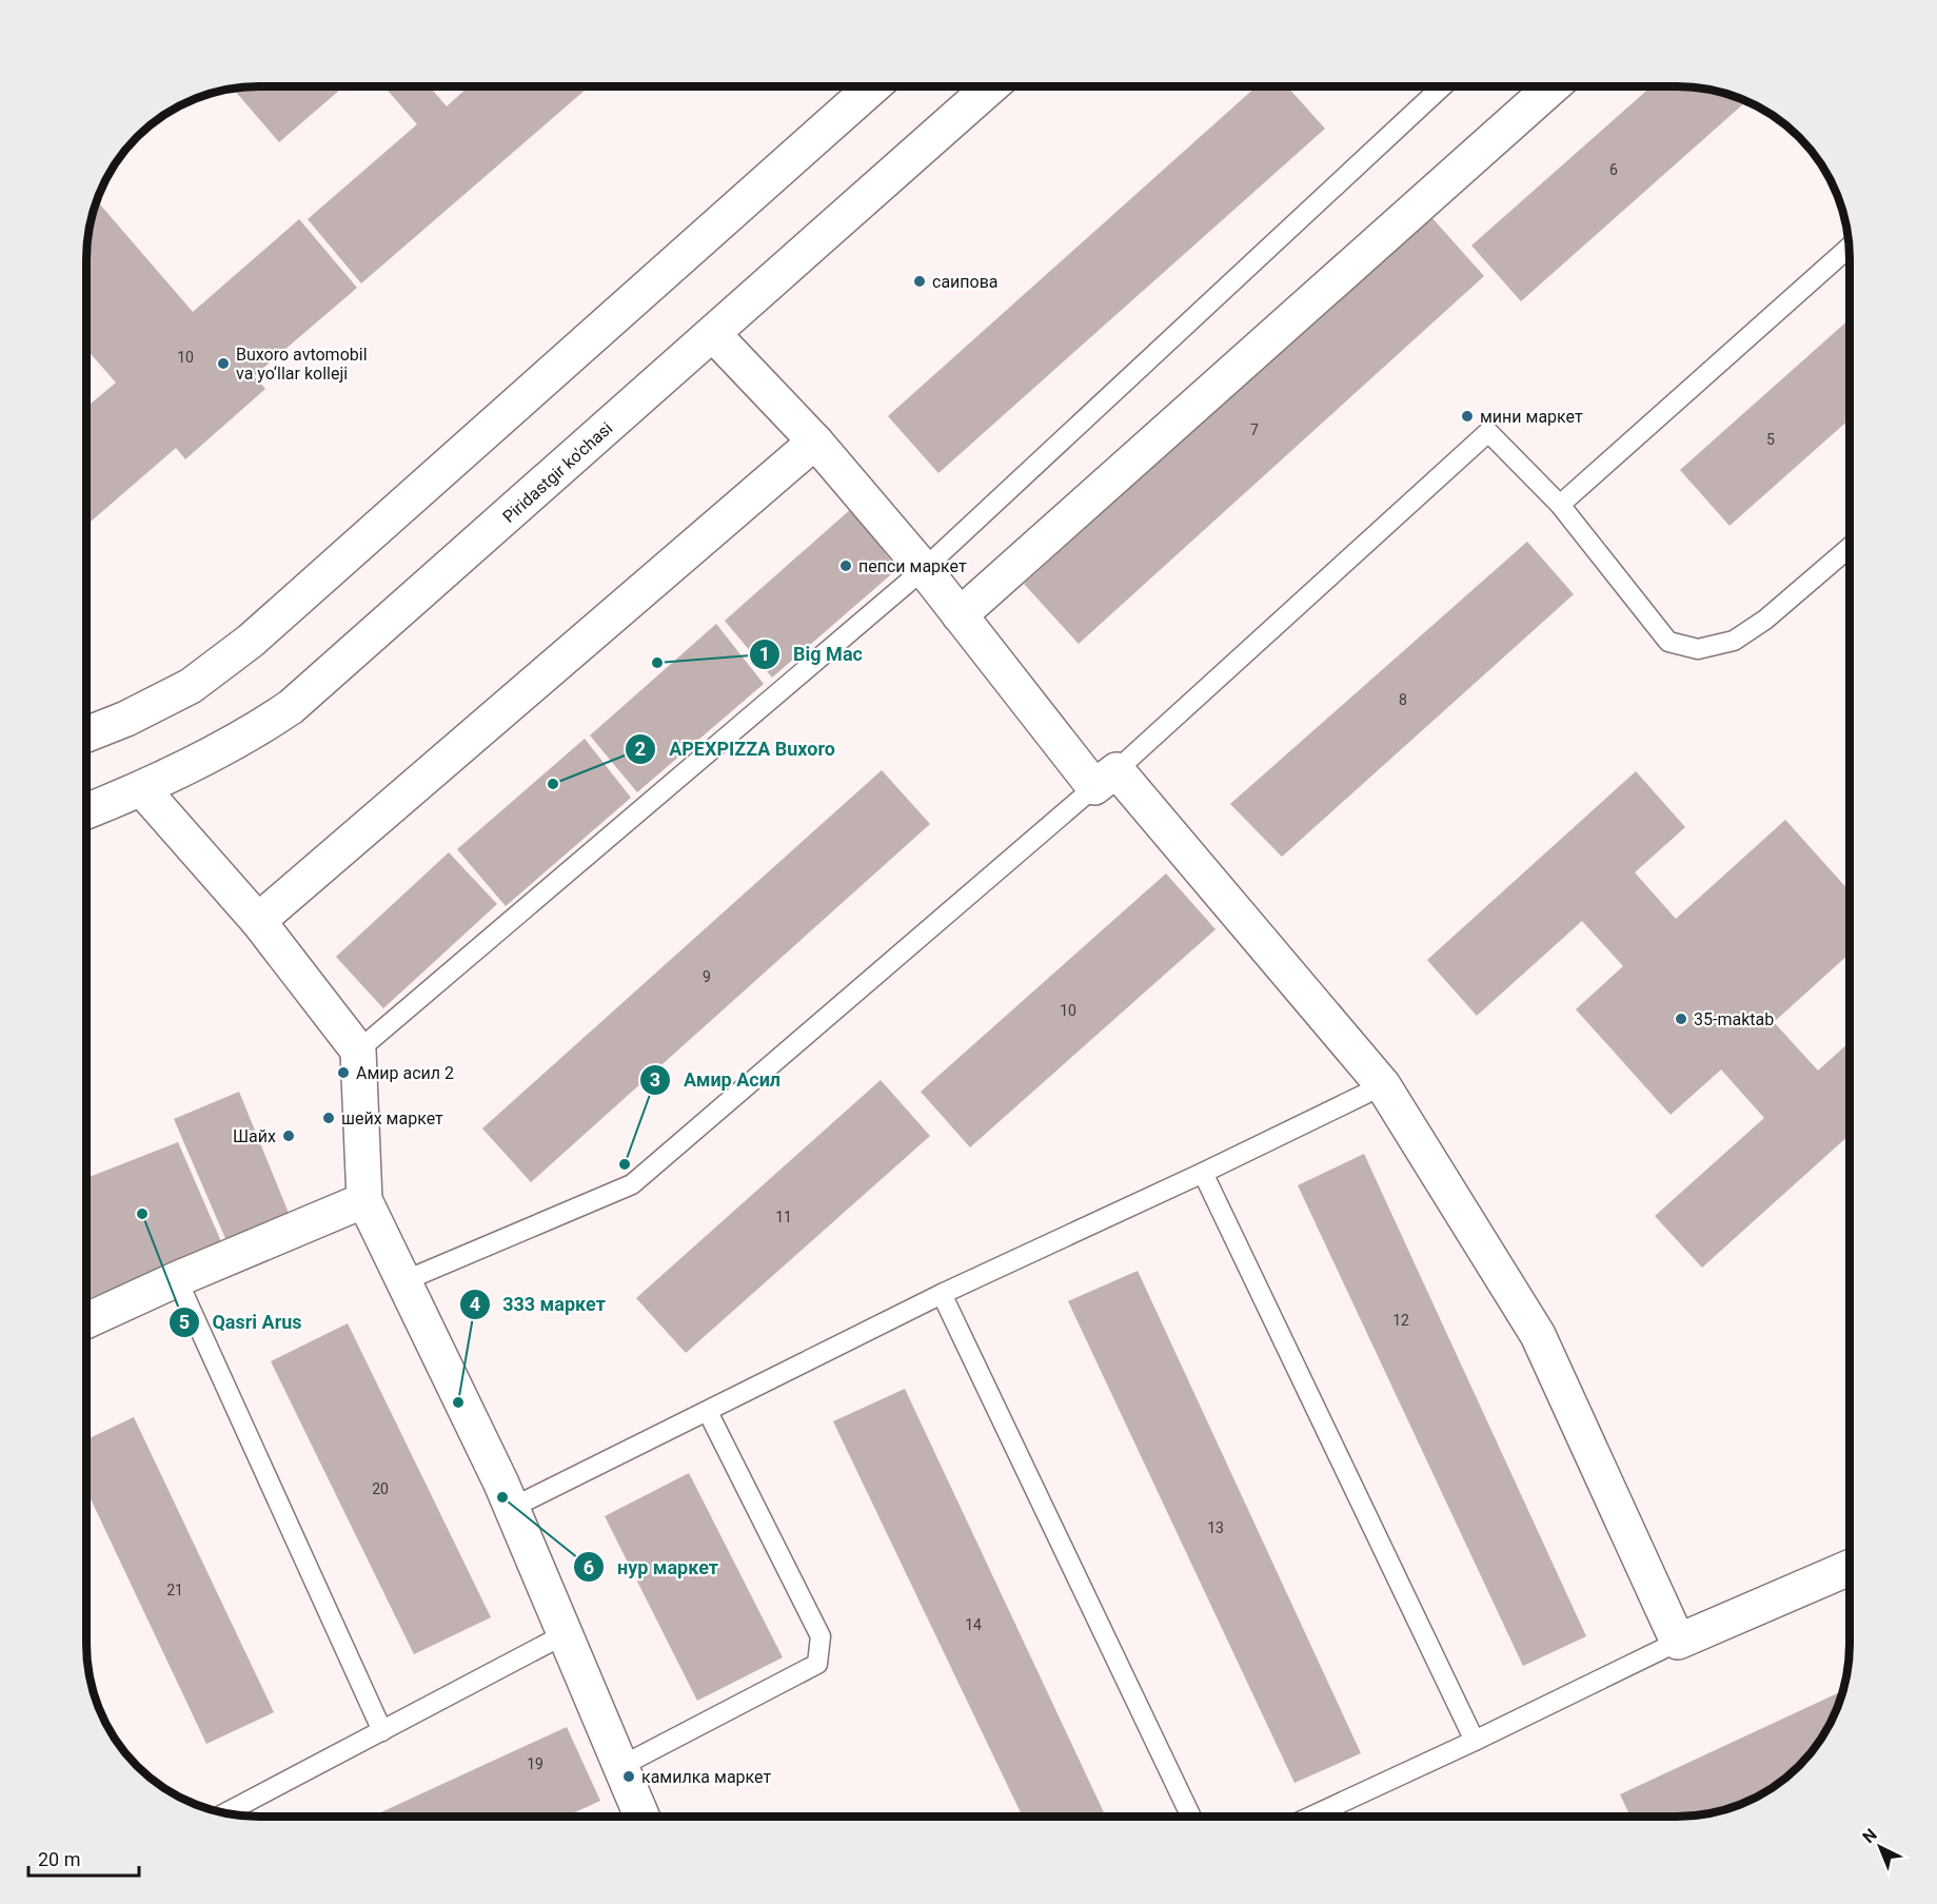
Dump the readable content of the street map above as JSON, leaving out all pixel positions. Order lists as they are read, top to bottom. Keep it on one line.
{"streets":{"street":["Piridastgir ko'chasi"]},"places":["саипова","Buxoro avtomobil va yo‘llar kolleji","мини маркет","пепси маркет","Big Mac","APEXPIZZA Buxoro","35-maktab","Амир асил 2","шейх маркет","Шайх","Амир Асил","Qasri Arus","333 маркет","нур маркет","камилка маркет"],"house_numbers":["6","10","7","5","8","9","10","11","12","20","13","21","14","19"],"scale_bar":"20 m","north":"top left"}
